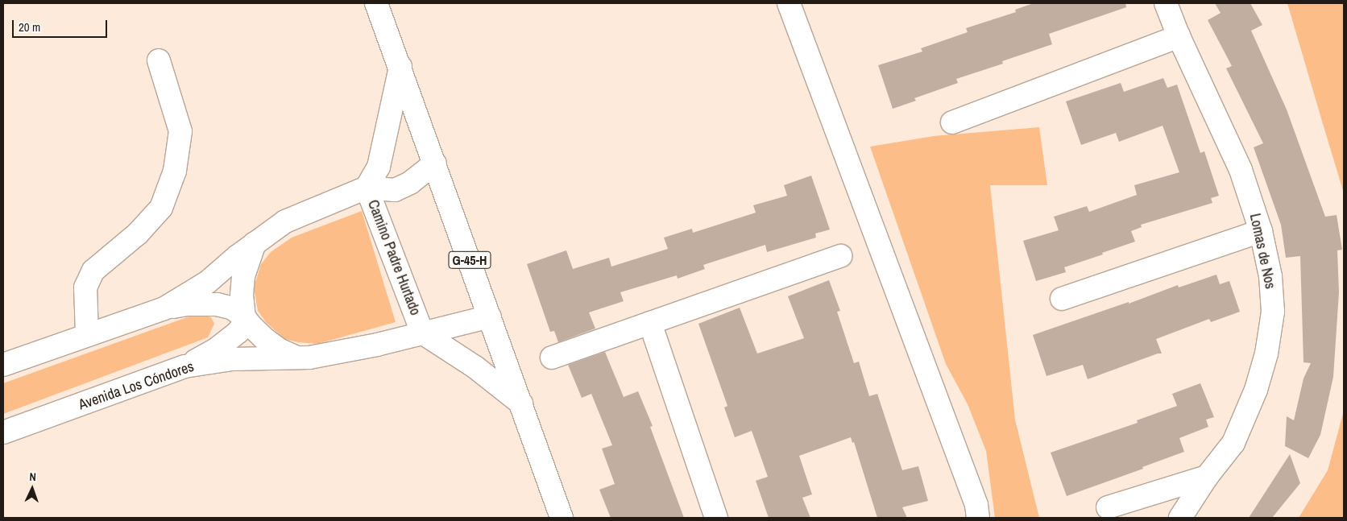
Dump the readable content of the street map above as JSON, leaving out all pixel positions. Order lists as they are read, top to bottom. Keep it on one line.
{"streets":{"street":["Lomas de Nos","Camino Padre Hurtado","G-45-H","Avenida Los Cóndores"]},"crossings":[["Camino Padre Hurtado","G-45-H"],["Camino Padre Hurtado","Avenida Los Cóndores"],["G-45-H","Avenida Los Cóndores"]],"scale_bar":"20 m","north":"top"}
